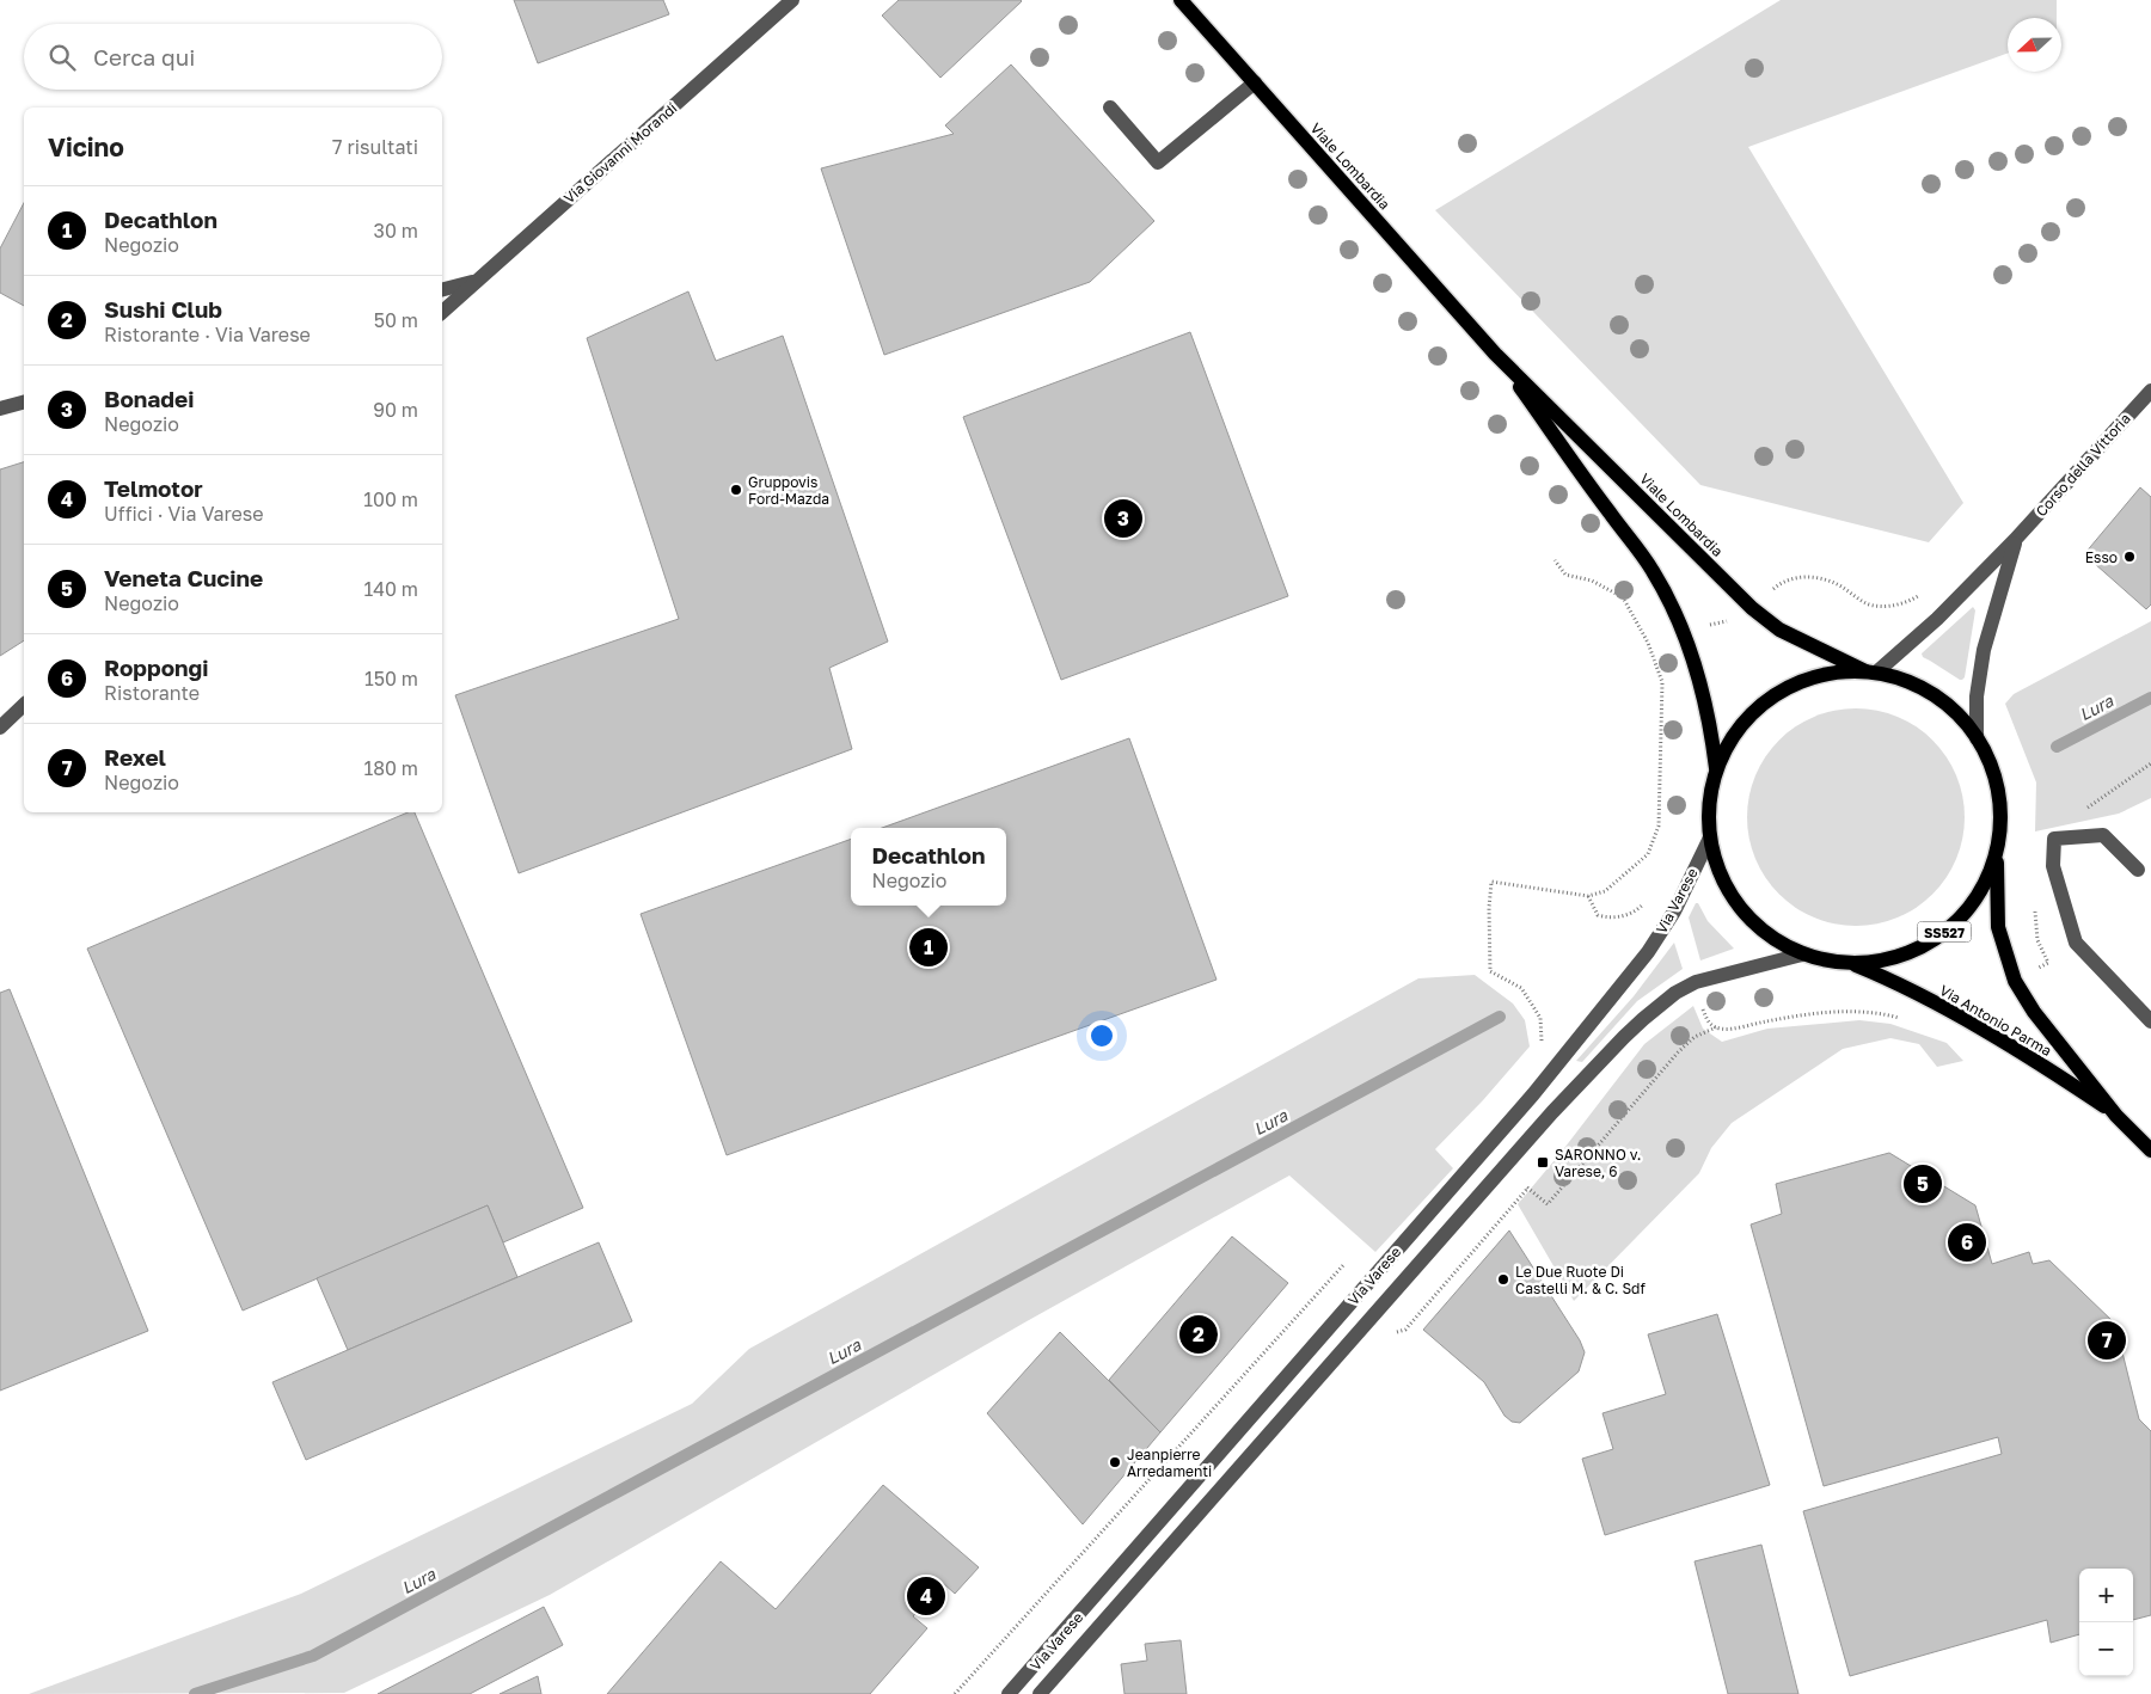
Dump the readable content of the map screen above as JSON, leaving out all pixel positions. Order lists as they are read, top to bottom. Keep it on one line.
{"streets":{"main road":["Viale Lombardia","SS527","Via Antonio Parma"],"street":["Via Giovanni Morandi","Corso della Vittoria","Via Varese"]},"crossings":[["Viale Lombardia","Corso della Vittoria"],["Viale Lombardia","SS527"],["Corso della Vittoria","SS527"],["Via Varese","SS527"],["SS527","Via Antonio Parma"]],"water":["Lura"],"places":{"other":["Gruppovis Ford-Mazda","Esso","Le Due Ruote Di Castelli M. & C. Sdf","Jeanpierre Arredamenti"],"transit":["SARONNO v. Varese, 6"]},"north":"left","page":{"search":"Cerca qui","heading":["Vicino","7 risultati"],"list":[{"mark":"1","name":"Decathlon","note":"Negozio","value":"30 m"},{"mark":"2","name":"Sushi Club","note":"Ristorante · Via Varese","value":"50 m"},{"mark":"3","name":"Bonadei","note":"Negozio","value":"90 m"},{"mark":"4","name":"Telmotor","note":"Uffici · Via Varese","value":"100 m"},{"mark":"5","name":"Veneta Cucine","note":"Negozio","value":"140 m"},{"mark":"6","name":"Roppongi","note":"Ristorante","value":"150 m"},{"mark":"7","name":"Rexel","note":"Negozio","value":"180 m"}],"pins":["3","1","5","6","2","7","4"],"popup":["Decathlon","Negozio"],"map_buttons":["+","−"]}}
